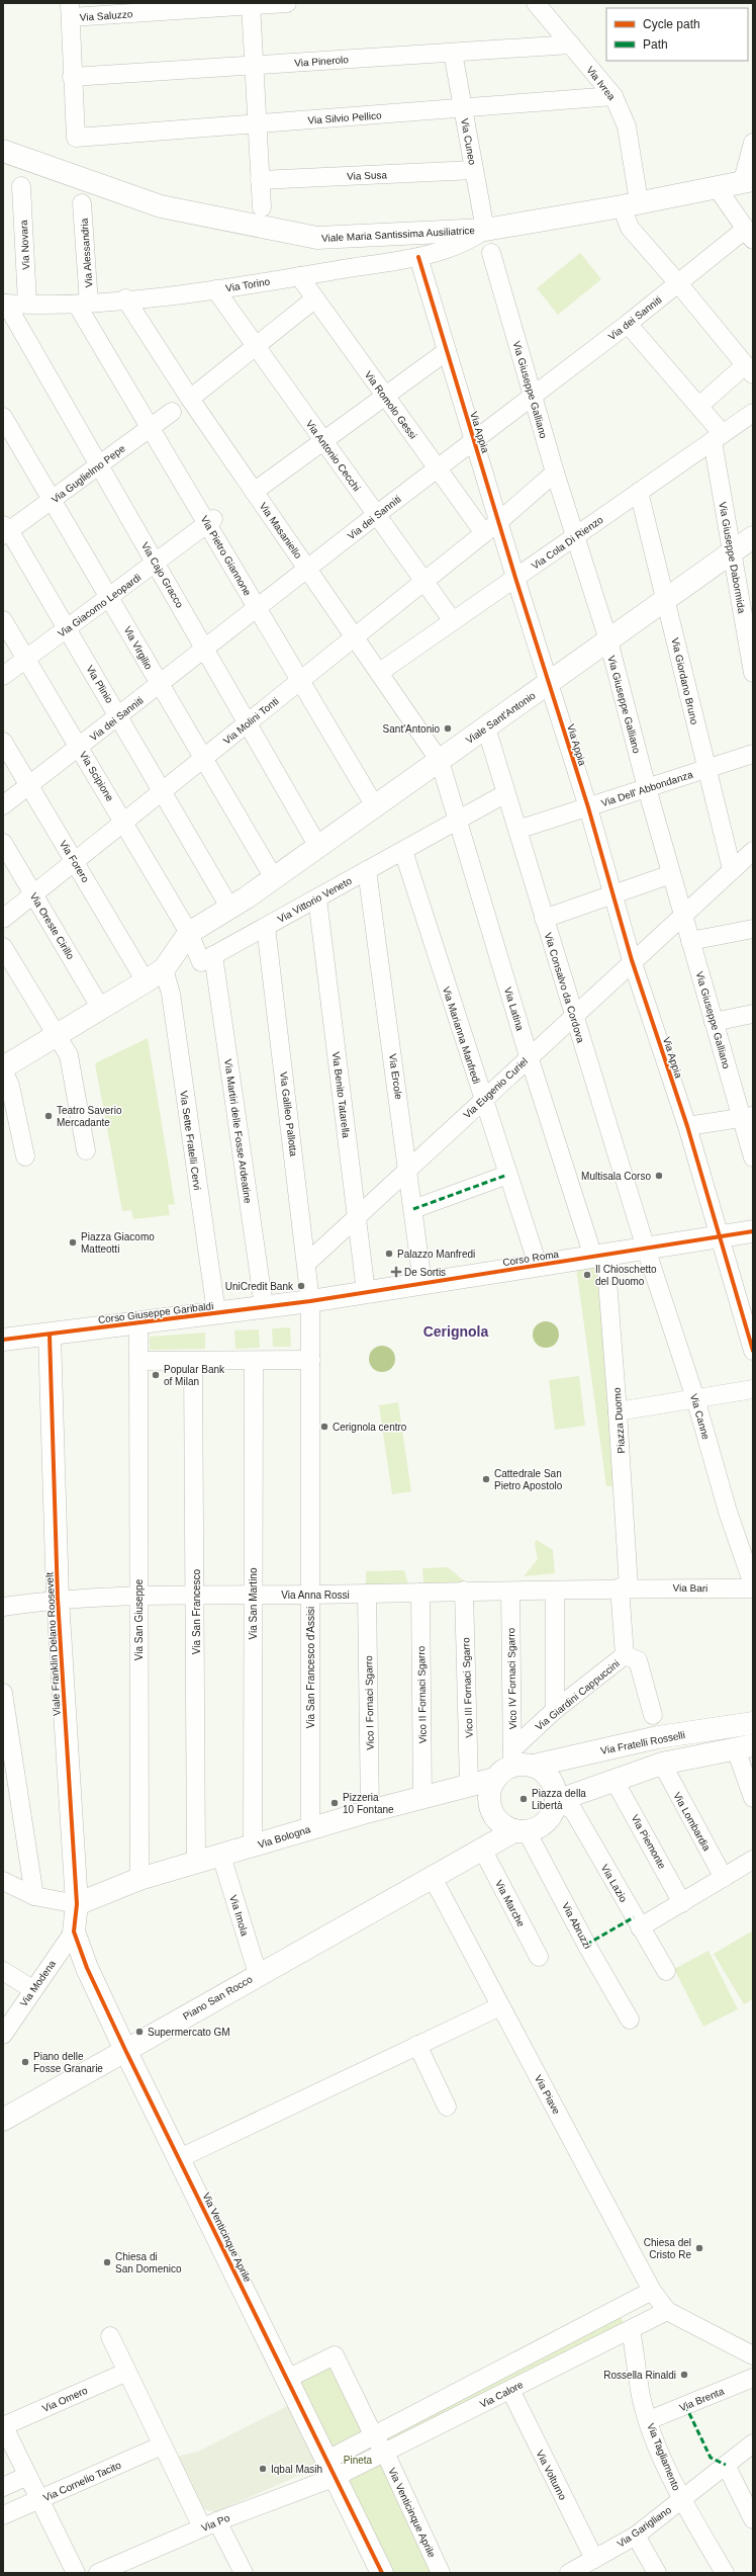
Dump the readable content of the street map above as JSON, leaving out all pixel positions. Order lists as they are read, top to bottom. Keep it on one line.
{"streets":{"street":["Via Saluzzo","Via Pinerolo","Via Ivrea","Via Silvio Pellico","Via Cuneo","Via Susa","Viale Maria Santissima Ausiliatrice","Via Novara","Via Alessandria","Via Torino","Via dei Sanniti","Via Giuseppe Galliano","Via Romolo Gessi","Via Appia","Via Antonio Cecchi","Via Guglielmo Pepe","Via Masaniello","Via Cola Di Rienzo","Via Pietro Giannone","Via Giuseppe Dabormida","Via Cajo Gracco","Via Giacomo Leopardi","Via Virgilio","Via Giordano Bruno","Via Plinio","Viale Sant'Antonio","Via Molini Tonti","Via Scipione","Via Dell' Abbondanza","Via Forero","Via Vittorio Veneto","Via Oreste Cirillo","Via Consalvo da Cordova","Via Latina","Via Marianna Manfredi","Via Ercole","Via Eugenio Curiel","Via Benito Tatarella","Via Galileo Pallotta","Via Martiri delle Fosse Ardeatine","Via Sette Fratelli Cervi","Corso Roma","Corso Giuseppe Garibaldi","Via Canne","Piazza Duomo","Via Bari","Via Anna Rossi","Via San Martino","Via San Francesco","Via San Giuseppe","Viale Franklin Delano Roosevelt","Via San Francesco d'Assisi","Vico IV Fornaci Sgarro","Vico III Fornaci Sgarro","Vico II Fornaci Sgarro","Via Giardini Cappuccini","Vico I Fornaci Sgarro","Via Fratelli Rosselli","Via Lombardia","Via Bologna","Via Piemonte","Via Lazio","Via Marche","Via Imola","Via Abruzzi","Via Modena","Piano San Rocco","Via Piave","Via Venticinque Aprile","Via Calore","Via Omero","Via Brenta","Via Tagliamento","Via Volturno","Via Cornelio Tacito","Via Po","Via Garigliano"]},"crossings":[["Via Pinerolo","Via Ivrea"],["Via Pinerolo","Via Silvio Pellico"],["Via Pinerolo","Via Cuneo"],["Via Ivrea","Via Silvio Pellico"],["Via Ivrea","Viale Maria Santissima Ausiliatrice"],["Via Ivrea","Via dei Sanniti"],["Via Silvio Pellico","Via Cuneo"],["Via Cuneo","Via Susa"],["Via Cuneo","Viale Maria Santissima Ausiliatrice"],["Via Cuneo","Via Torino"],["Viale Maria Santissima Ausiliatrice","Via Torino"],["Via Novara","Via Torino"],["Via Alessandria","Via Torino"],["Via Alessandria","Via Pietro Giannone"],["Via Torino","Via Romolo Gessi"],["Via Torino","Via Appia"],["Via Torino","Via Antonio Cecchi"],["Via Torino","Via Masaniello"],["Via Torino","Via Pietro Giannone"],["Via Torino","Via Cajo Gracco"],["Via dei Sanniti","Via Giuseppe Galliano"],["Via dei Sanniti","Via Romolo Gessi"],["Via dei Sanniti","Via Appia"],["Via dei Sanniti","Via Antonio Cecchi"],["Via dei Sanniti","Via Masaniello"],["Via dei Sanniti","Via Pietro Giannone"],["Via dei Sanniti","Via Cajo Gracco"],["Via dei Sanniti","Via Virgilio"],["Via dei Sanniti","Via Plinio"],["Via dei Sanniti","Via Scipione"],["Via dei Sanniti","Via Forero"],["Via Giuseppe Galliano","Via Cola Di Rienzo"],["Via Giuseppe Galliano","Viale Sant'Antonio"],["Via Giuseppe Galliano","Via Molini Tonti"],["Via Giuseppe Galliano","Via Dell' Abbondanza"],["Via Giuseppe Galliano","Via Eugenio Curiel"],["Via Romolo Gessi","Via Molini Tonti"],["Via Appia","Via Cola Di Rienzo"],["Via Appia","Viale Sant'Antonio"],["Via Appia","Via Molini Tonti"],["Via Appia","Via Dell' Abbondanza"],["Via Appia","Via Eugenio Curiel"],["Via Appia","Corso Roma"],["Via Antonio Cecchi","Via Cola Di Rienzo"],["Via Antonio Cecchi","Via Molini Tonti"],["Via Guglielmo Pepe","Via Pietro Giannone"],["Via Guglielmo Pepe","Via Cajo Gracco"],["Via Guglielmo Pepe","Via Virgilio"],["Via Guglielmo Pepe","Via Plinio"],["Via Masaniello","Via Cola Di Rienzo"],["Via Masaniello","Viale Sant'Antonio"],["Via Masaniello","Via Molini Tonti"],["Via Masaniello","Via Latina"],["Via Cola Di Rienzo","Via Giuseppe Dabormida"],["Via Cola Di Rienzo","Via Giordano Bruno"],["Via Pietro Giannone","Via Giacomo Leopardi"],["Via Pietro Giannone","Viale Sant'Antonio"],["Via Pietro Giannone","Via Molini Tonti"],["Via Giuseppe Dabormida","Viale Sant'Antonio"],["Via Cajo Gracco","Via Giacomo Leopardi"],["Via Cajo Gracco","Viale Sant'Antonio"],["Via Cajo Gracco","Via Molini Tonti"],["Via Giacomo Leopardi","Via Virgilio"],["Via Giacomo Leopardi","Via Plinio"],["Via Giacomo Leopardi","Via Scipione"],["Via Virgilio","Viale Sant'Antonio"],["Via Virgilio","Via Molini Tonti"],["Via Giordano Bruno","Viale Sant'Antonio"],["Via Giordano Bruno","Via Dell' Abbondanza"],["Via Giordano Bruno","Via Eugenio Curiel"],["Via Plinio","Viale Sant'Antonio"],["Via Plinio","Via Molini Tonti"],["Viale Sant'Antonio","Via Consalvo da Cordova"],["Viale Sant'Antonio","Via Latina"],["Via Molini Tonti","Via Scipione"],["Via Molini Tonti","Via Forero"],["Via Molini Tonti","Via Oreste Cirillo"],["Via Scipione","Via Vittorio Veneto"],["Via Dell' Abbondanza","Via Consalvo da Cordova"],["Via Vittorio Veneto","Via Consalvo da Cordova"],["Via Vittorio Veneto","Via Latina"],["Via Vittorio Veneto","Via Marianna Manfredi"],["Via Vittorio Veneto","Via Ercole"],["Via Vittorio Veneto","Via Benito Tatarella"],["Via Vittorio Veneto","Via Galileo Pallotta"],["Via Vittorio Veneto","Via Martiri delle Fosse Ardeatine"],["Via Consalvo da Cordova","Via Eugenio Curiel"],["Via Consalvo da Cordova","Corso Roma"],["Via Consalvo da Cordova","Via Canne"],["Via Latina","Via Eugenio Curiel"],["Via Latina","Corso Roma"],["Via Latina","Piazza Duomo"],["Via Marianna Manfredi","Via Eugenio Curiel"],["Via Marianna Manfredi","Corso Roma"],["Via Ercole","Via Eugenio Curiel"],["Via Ercole","Corso Roma"],["Via Eugenio Curiel","Via Benito Tatarella"],["Via Eugenio Curiel","Via Galileo Pallotta"],["Via Benito Tatarella","Corso Roma"],["Via Galileo Pallotta","Corso Roma"],["Via Galileo Pallotta","Corso Giuseppe Garibaldi"],["Via Martiri delle Fosse Ardeatine","Corso Giuseppe Garibaldi"],["Via Sette Fratelli Cervi","Corso Giuseppe Garibaldi"],["Corso Roma","Corso Giuseppe Garibaldi"],["Corso Roma","Via Canne"],["Corso Roma","Piazza Duomo"],["Corso Giuseppe Garibaldi","Via San Giuseppe"],["Corso Giuseppe Garibaldi","Viale Franklin Delano Roosevelt"],["Piazza Duomo","Via Bari"],["Piazza Duomo","Via Anna Rossi"],["Piazza Duomo","Via Giardini Cappuccini"],["Via Bari","Via Anna Rossi"],["Via Bari","Via Giardini Cappuccini"],["Via Anna Rossi","Via San Martino"],["Via Anna Rossi","Via San Francesco"],["Via Anna Rossi","Via San Giuseppe"],["Via Anna Rossi","Viale Franklin Delano Roosevelt"],["Via Anna Rossi","Via San Francesco d'Assisi"],["Via Anna Rossi","Vico IV Fornaci Sgarro"],["Via Anna Rossi","Vico III Fornaci Sgarro"],["Via Anna Rossi","Vico II Fornaci Sgarro"],["Via Anna Rossi","Via Giardini Cappuccini"],["Via Anna Rossi","Vico I Fornaci Sgarro"],["Via San Martino","Via Bologna"],["Via San Francesco","Via Bologna"],["Via San Giuseppe","Via Bologna"],["Viale Franklin Delano Roosevelt","Via Bologna"],["Viale Franklin Delano Roosevelt","Via Venticinque Aprile"],["Via San Francesco d'Assisi","Via Bologna"],["Vico IV Fornaci Sgarro","Via Giardini Cappuccini"],["Vico IV Fornaci Sgarro","Via Fratelli Rosselli"],["Vico IV Fornaci Sgarro","Via Bologna"],["Vico IV Fornaci Sgarro","Via Lazio"],["Vico IV Fornaci Sgarro","Via Abruzzi"],["Vico III Fornaci Sgarro","Via Bologna"],["Vico II Fornaci Sgarro","Via Bologna"],["Via Giardini Cappuccini","Via Fratelli Rosselli"],["Via Giardini Cappuccini","Via Bologna"],["Via Giardini Cappuccini","Via Lazio"],["Via Giardini Cappuccini","Via Abruzzi"],["Vico I Fornaci Sgarro","Via Bologna"],["Via Fratelli Rosselli","Via Bologna"],["Via Fratelli Rosselli","Via Lazio"],["Via Fratelli Rosselli","Via Abruzzi"],["Via Bologna","Via Lazio"],["Via Bologna","Via Imola"],["Via Bologna","Via Abruzzi"],["Via Bologna","Via Venticinque Aprile"],["Via Lazio","Via Abruzzi"],["Via Imola","Piano San Rocco"],["Via Modena","Via Venticinque Aprile"],["Piano San Rocco","Via Piave"],["Piano San Rocco","Via Venticinque Aprile"],["Via Piave","Via Calore"],["Via Venticinque Aprile","Via Calore"],["Via Venticinque Aprile","Via Po"],["Via Calore","Via Tagliamento"],["Via Calore","Via Volturno"],["Via Calore","Via Po"],["Via Brenta","Via Tagliamento"],["Via Tagliamento","Via Garigliano"],["Via Volturno","Via Garigliano"]],"districts":["Cerignola"],"parks":["Pineta"],"places":{"other":["Sant'Antonio","Teatro Saverio Mercadante","Multisala Corso","Piazza Giacomo Matteotti","Palazzo Manfredi","Il Chioschetto del Duomo","UniCredit Bank","Popular Bank of Milan","Cerignola centro","Cattedrale San Pietro Apostolo","Piazza della Libertà","Pizzeria 10 Fontane","Supermercato GM","Piano delle Fosse Granarie","Chiesa del Cristo Re","Chiesa di San Domenico","Rossella Rinaldi","Iqbal Masih"],"health":["De Sortis"]},"legend":["Cycle path","Path"]}
